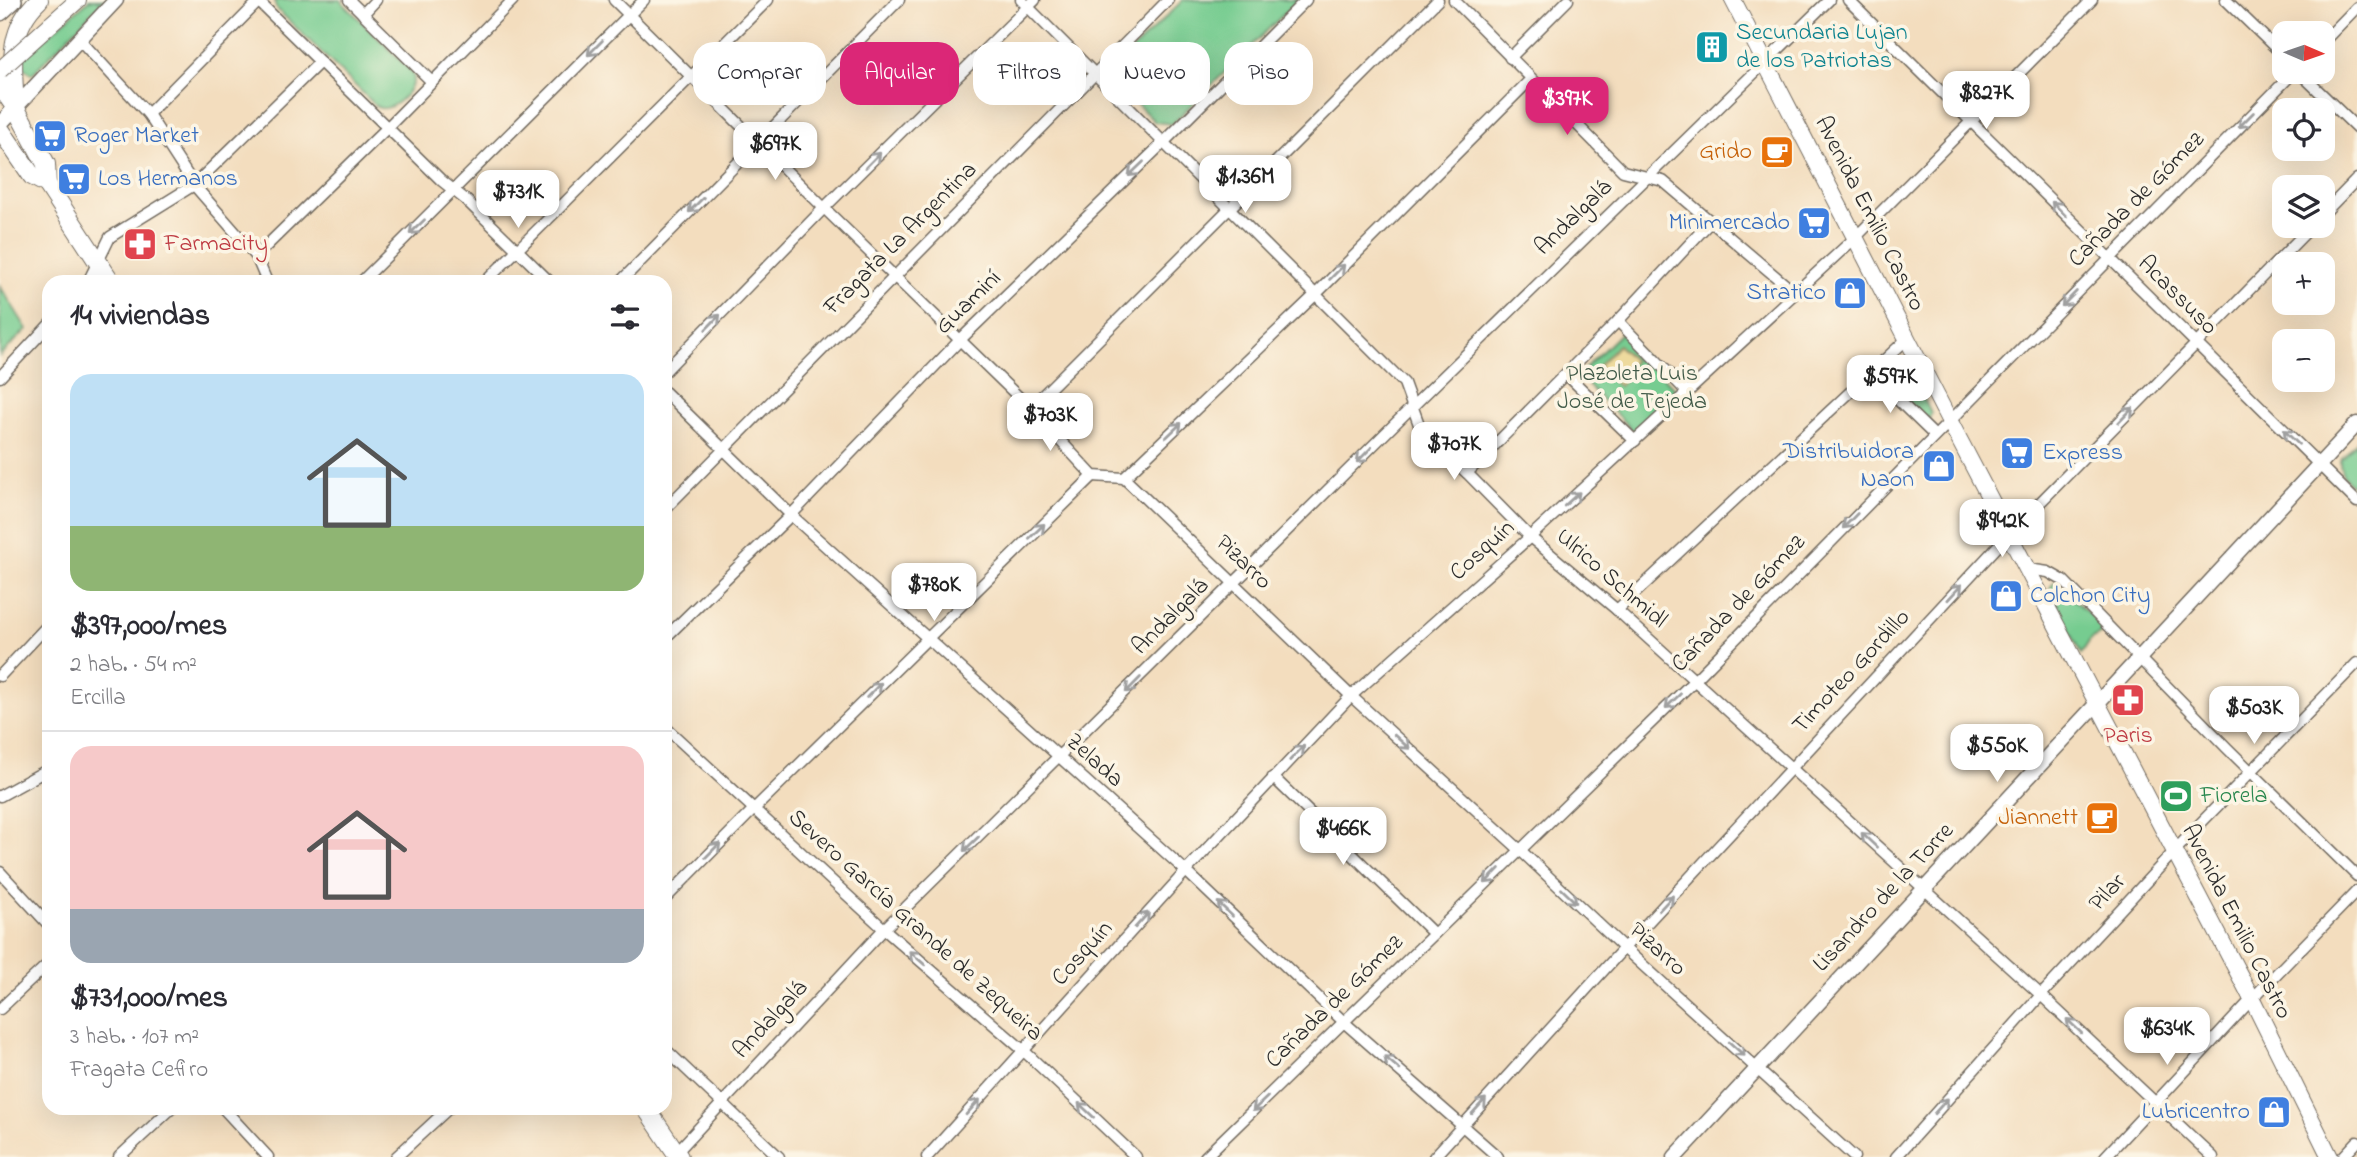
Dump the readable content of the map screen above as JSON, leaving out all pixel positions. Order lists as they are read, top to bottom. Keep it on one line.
{"streets":{"main road":["Avenida Emilio Castro"],"street":["Cañada de Gómez","Andalgalá","Fragata La Argentina","Acassuso","Guaminí","Cosquín","Pizarro","Ulrico Schmidl","Timoteo Gordillo","Zelada","Pilar","Lisandro de la Torre","Severo García Grande de Zequeira"]},"crossings":[["Cañada de Gómez","Avenida Emilio Castro"],["Cañada de Gómez","Acassuso"],["Cañada de Gómez","Pizarro"],["Cañada de Gómez","Ulrico Schmidl"],["Cañada de Gómez","Zelada"],["Avenida Emilio Castro","Andalgalá"],["Avenida Emilio Castro","Cosquín"],["Avenida Emilio Castro","Timoteo Gordillo"],["Avenida Emilio Castro","Pilar"],["Avenida Emilio Castro","Lisandro de la Torre"],["Andalgalá","Pizarro"],["Andalgalá","Ulrico Schmidl"],["Andalgalá","Zelada"],["Andalgalá","Severo García Grande de Zequeira"],["Fragata La Argentina","Ulrico Schmidl"],["Fragata La Argentina","Zelada"],["Acassuso","Cosquín"],["Acassuso","Timoteo Gordillo"],["Acassuso","Lisandro de la Torre"],["Guaminí","Ulrico Schmidl"],["Guaminí","Zelada"],["Cosquín","Pizarro"],["Cosquín","Ulrico Schmidl"],["Cosquín","Zelada"],["Cosquín","Severo García Grande de Zequeira"],["Pizarro","Timoteo Gordillo"],["Pizarro","Lisandro de la Torre"],["Ulrico Schmidl","Timoteo Gordillo"],["Ulrico Schmidl","Pilar"],["Ulrico Schmidl","Lisandro de la Torre"],["Timoteo Gordillo","Zelada"]],"one_way":["Cañada de Gómez","Andalgalá","Acassuso","Cosquín","Pizarro","Timoteo Gordillo","Severo García Grande de Zequeira"],"parks":["Plazoleta Luis José de Tejeda"],"places":{"building":["Secundaria Lujan de los Patriotas"],"supermarket":["Roger Market","Los Hermanos","Minimercado","Express"],"cafe":["Grido","Jiannett"],"pharmacy":["Farmacity","Paris"],"shop":["Stratico","Distribuidora Naon","Colchon City","Lubricentro"],"sports":["Fiorela"]},"north":"right","page":{"map_buttons":["+","−"],"chip":["Comprar","Alquilar","Filtros","Nuevo","Piso"],"price":["$827K","$397K","$697K","$1.36M","$731K","$597K","$703K","$707K","$942K","$780K","$503K","$550K","$466K","$634K"],"heading":"14 viviendas","list":[{"name":"$397,000/mes","note":"2 hab. · 54 m² · Ercilla"},{"name":"$731,000/mes","note":"3 hab. · 107 m² · Fragata Cefiro"}]}}
